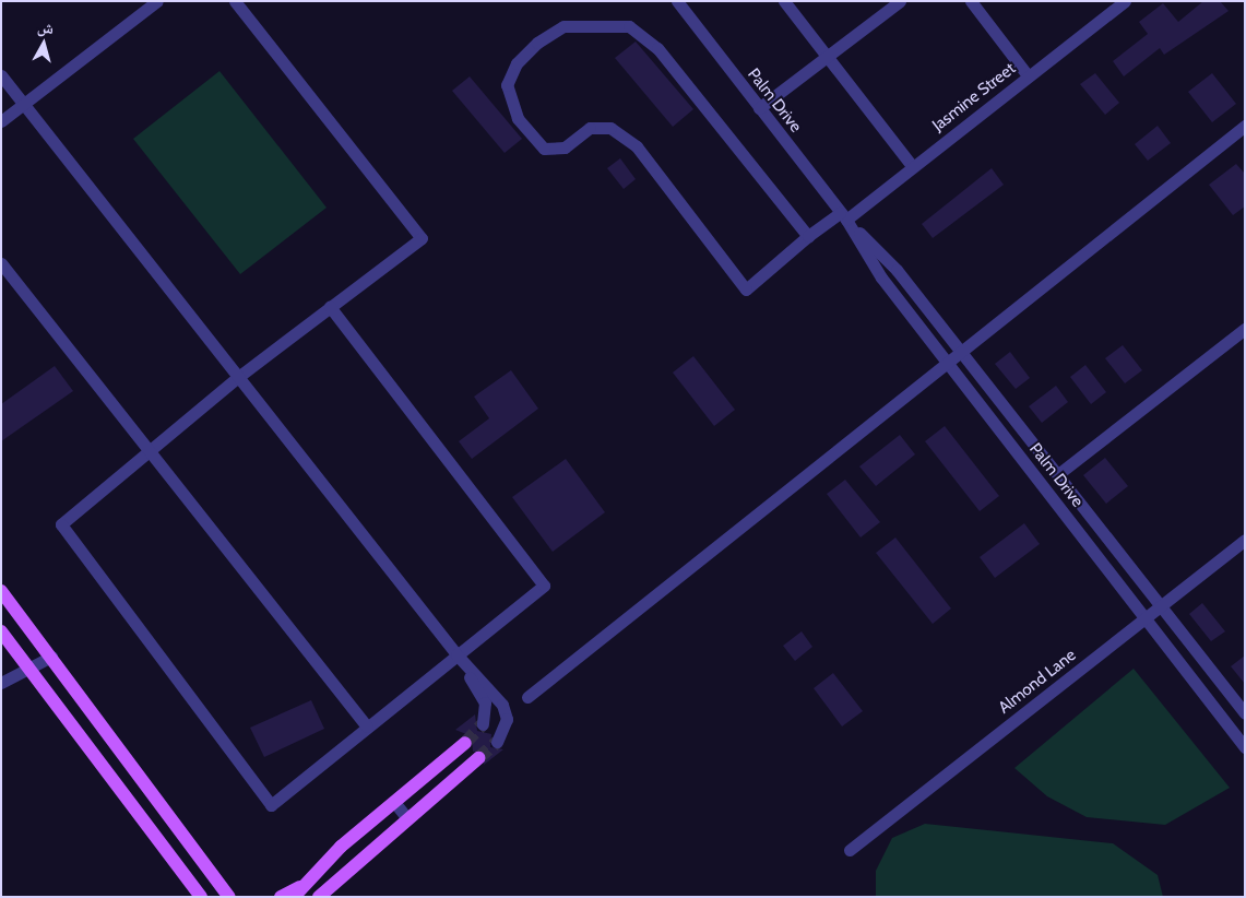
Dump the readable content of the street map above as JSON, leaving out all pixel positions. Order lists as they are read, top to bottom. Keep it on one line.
{"streets":{"street":["Jasmine Street","Palm Drive","Almond Lane"]},"crossings":[["Jasmine Street","Palm Drive"],["Palm Drive","Almond Lane"]],"north":"top"}
